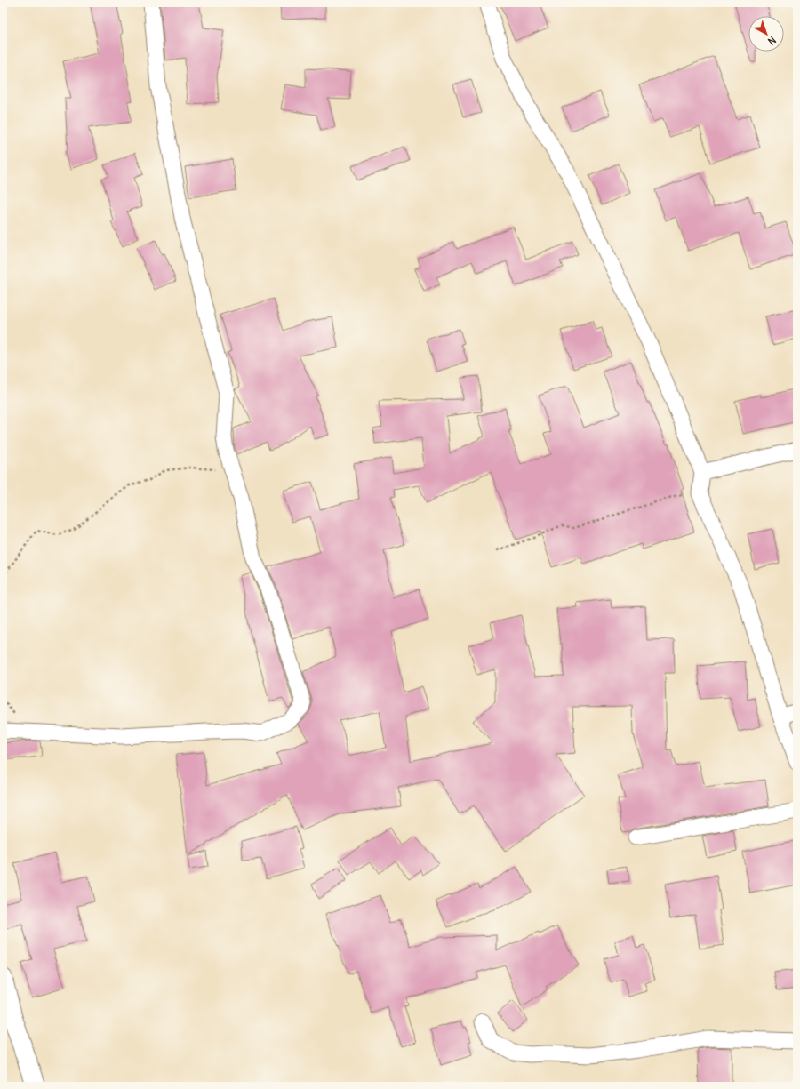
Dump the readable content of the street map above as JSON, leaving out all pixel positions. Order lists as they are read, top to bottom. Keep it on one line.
{"north":"bottom right"}
